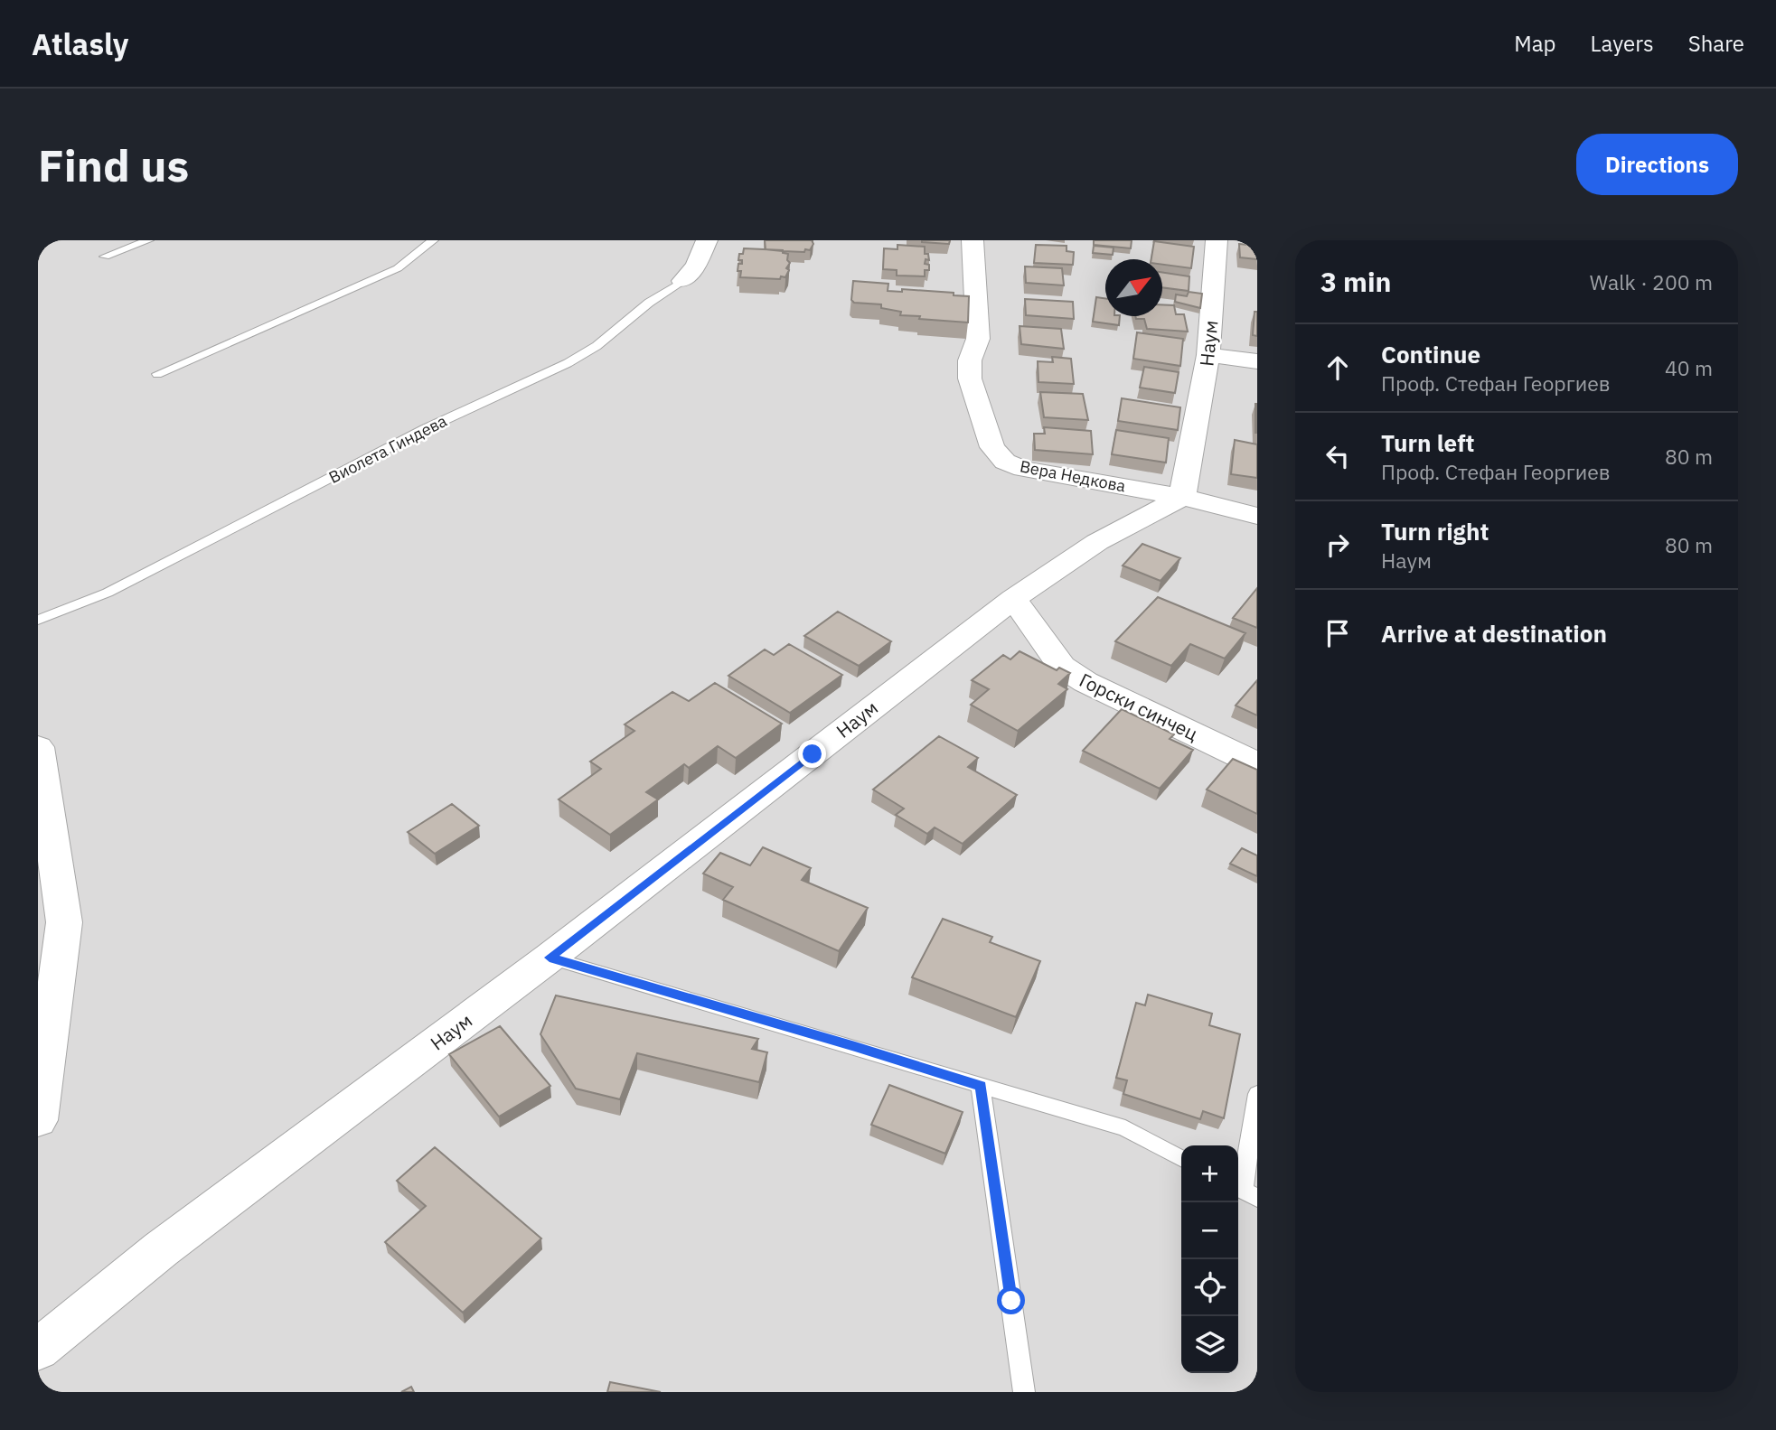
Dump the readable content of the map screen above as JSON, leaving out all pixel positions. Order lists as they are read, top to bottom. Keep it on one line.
{"streets":{"street":["Наум","Виолета Гиндева","Вера Недкова","Горски синчец"]},"crossings":[["Наум","Вера Недкова"],["Наум","Горски синчец"]],"north":"top right","page":{"header":"Atlasly","nav":["Map","Layers","Share"],"buttons":"Directions","title":"Find us","heading":["3 min","Walk · 200 m"],"list":[["Continue","Проф. Стефан Георгиев","40 m"],["Turn left","Проф. Стефан Георгиев","80 m"],["Turn right","Наум","80 m"],"Arrive at destination"],"map_buttons":["+","−"]}}
